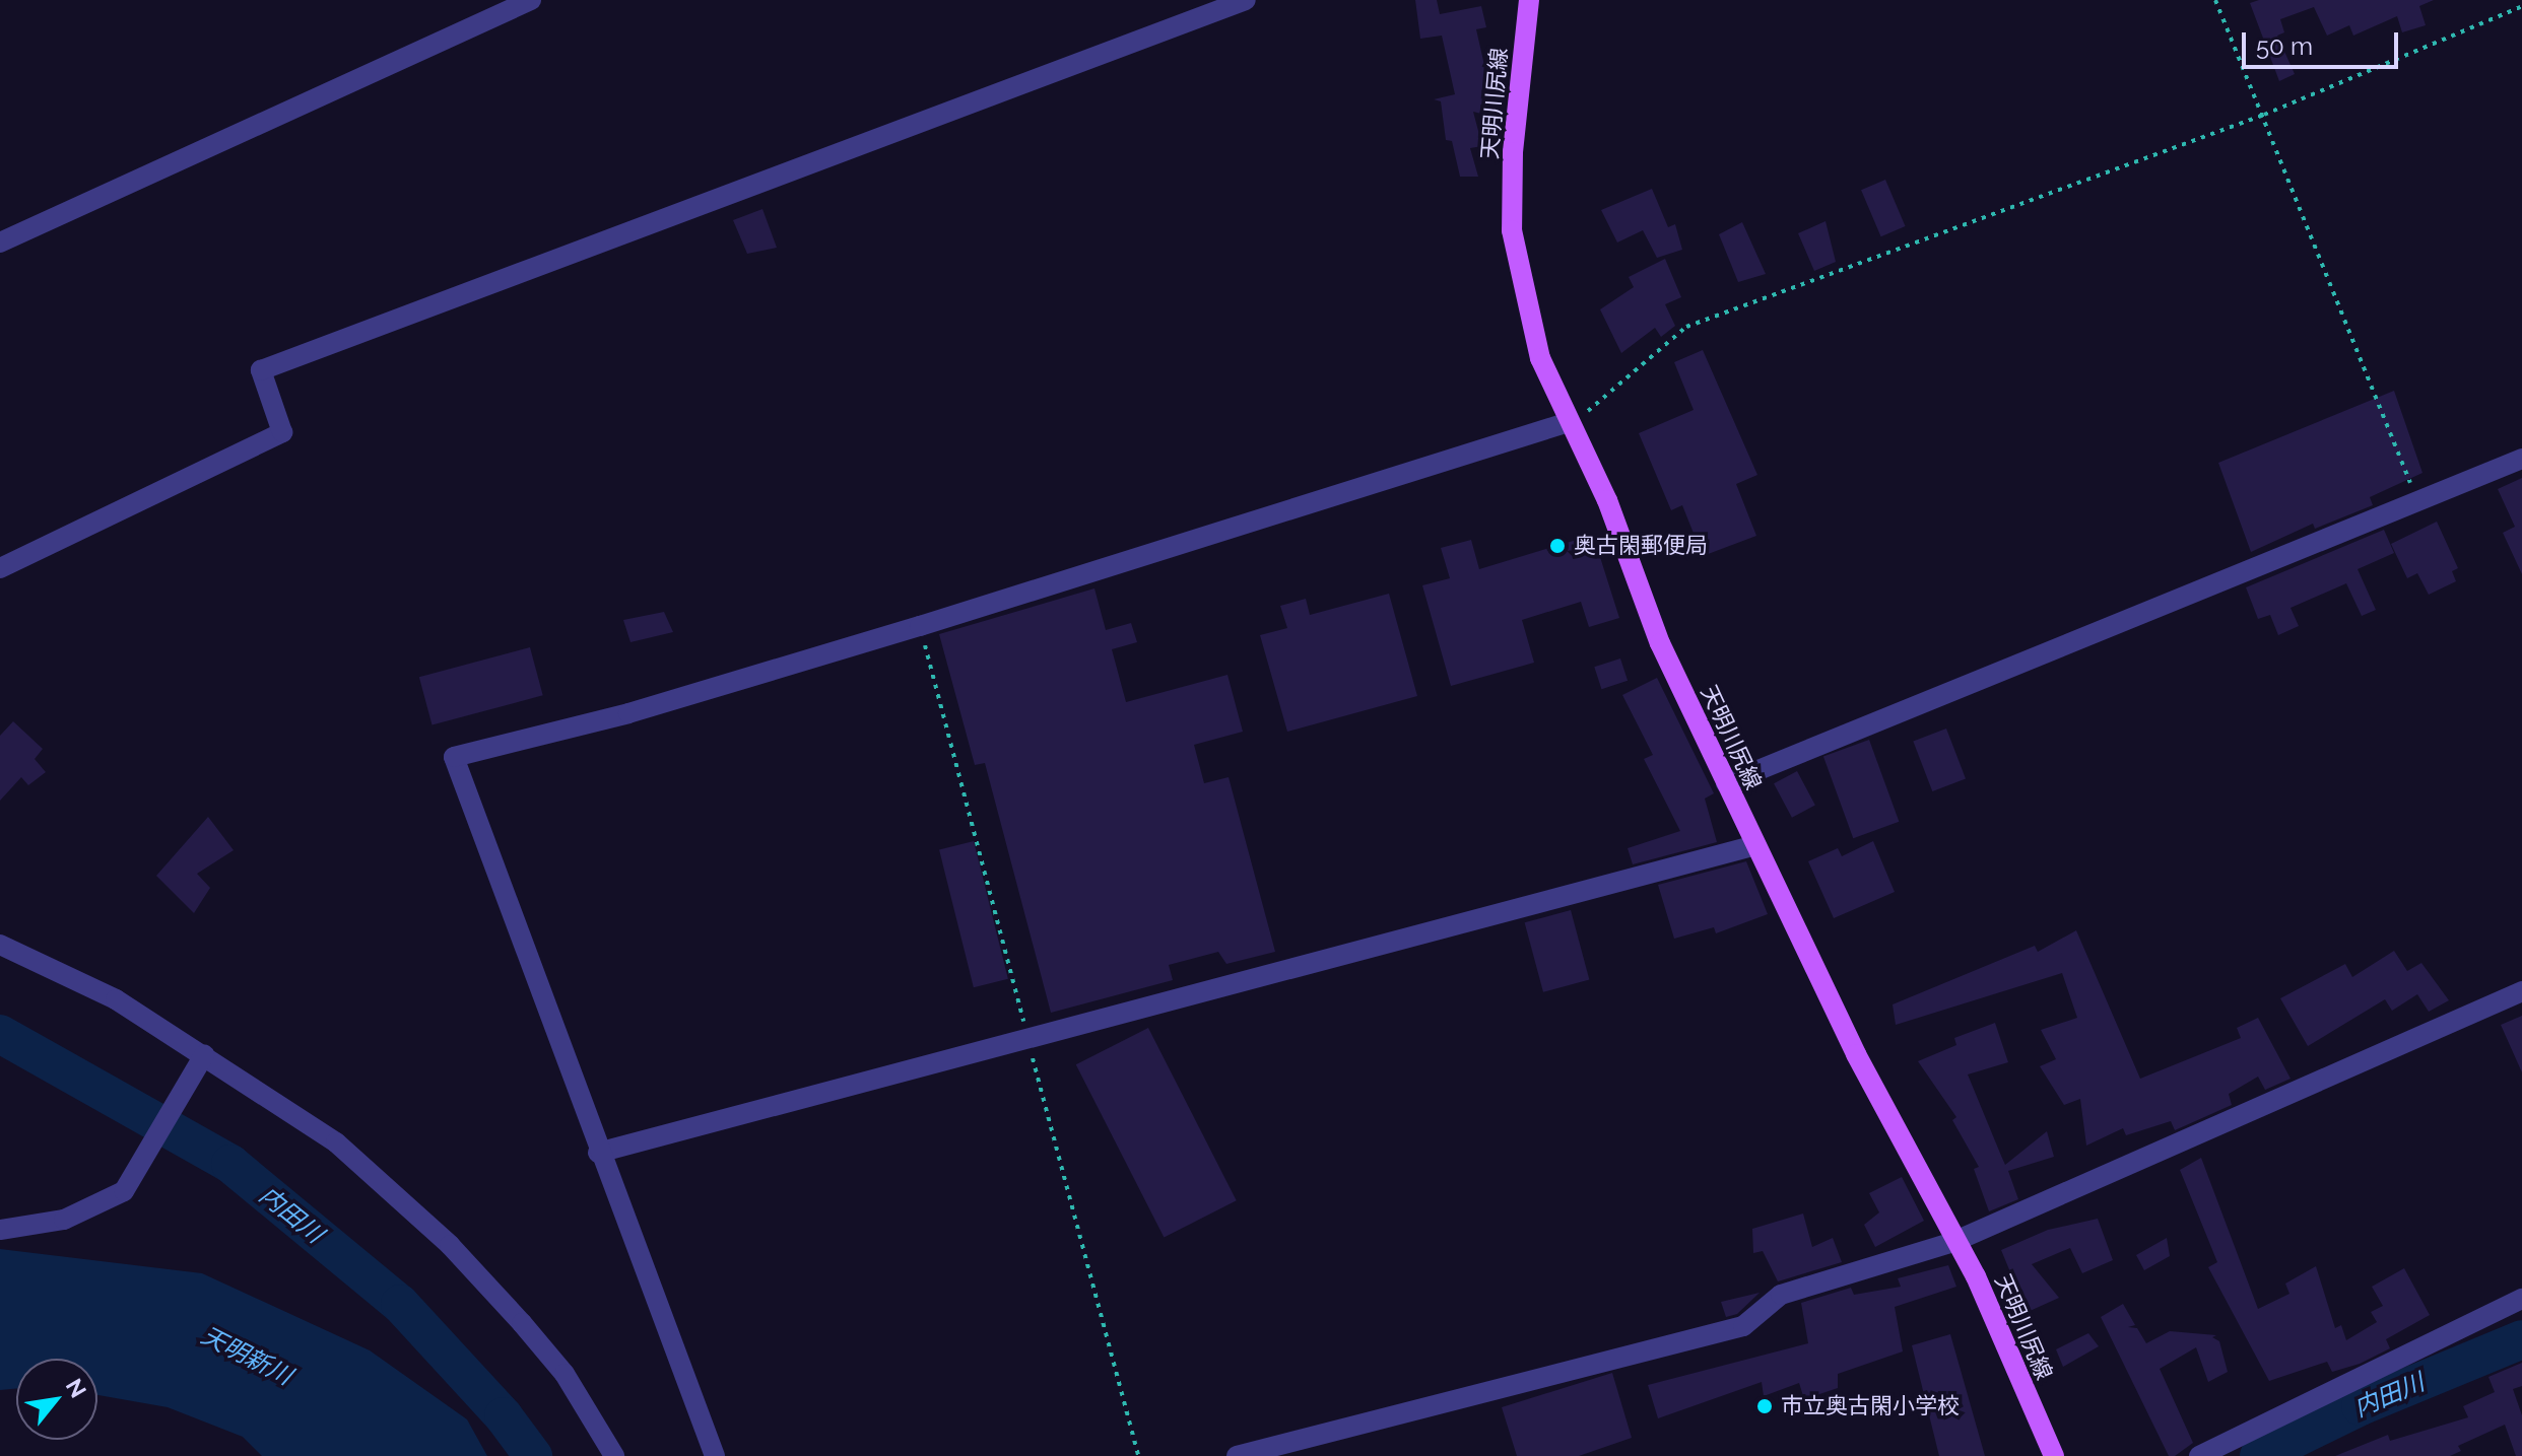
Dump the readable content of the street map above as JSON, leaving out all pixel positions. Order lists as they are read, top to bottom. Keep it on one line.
{"streets":{"main road":["天明川尻線"]},"water":["内田川","天明新川"],"places":["奥古閑郵便局","市立奥古閑小学校"],"scale_bar":"50 m","north":"top right"}
